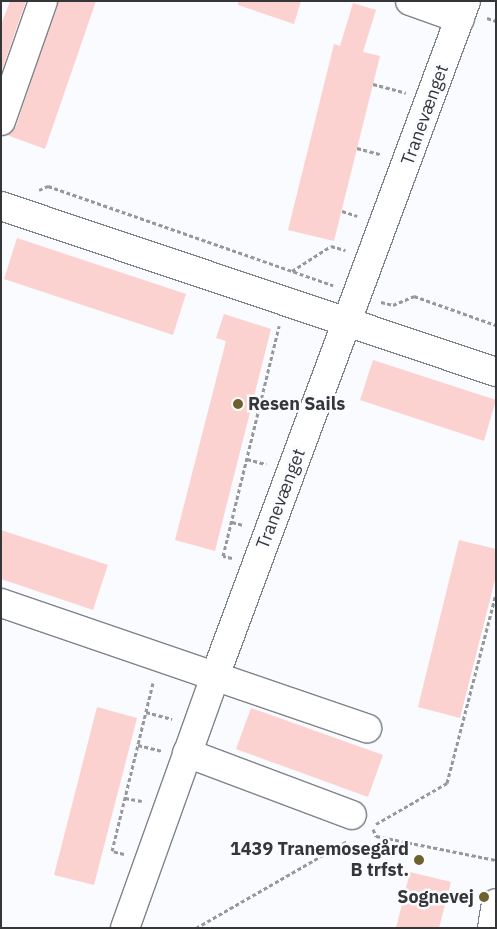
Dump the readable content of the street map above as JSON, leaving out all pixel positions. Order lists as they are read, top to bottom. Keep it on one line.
{"streets":{"street":["Tranevænget"]},"places":["Resen Sails","1439 Tranemosegård B trfst.","Sognevej"]}
